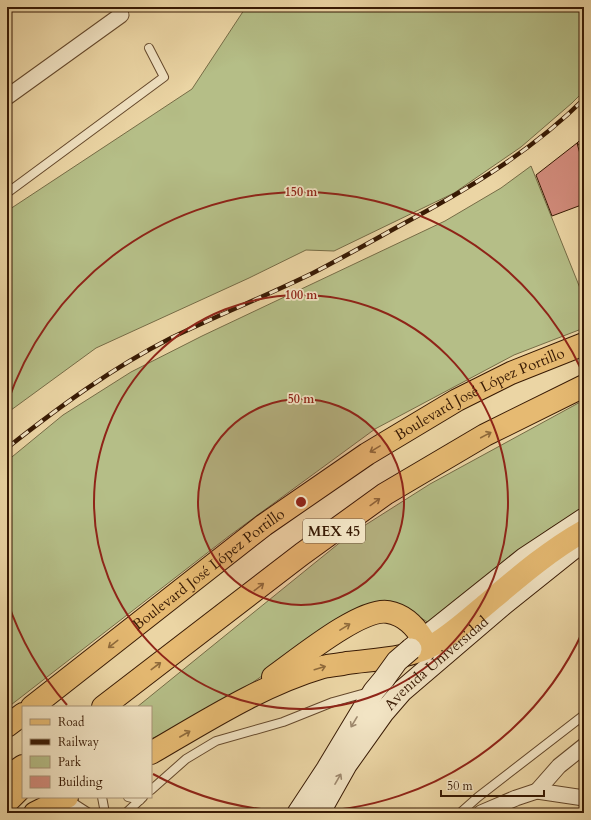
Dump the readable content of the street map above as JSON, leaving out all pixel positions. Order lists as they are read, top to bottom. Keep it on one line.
{"streets":{"main road":["Boulevard José López Portillo","MEX 45"],"street":["Avenida Universidad"]},"legend":["Road","Railway","Park","Building"],"scale_bar":"50 m","rings":["150 m","100 m","50 m"]}
